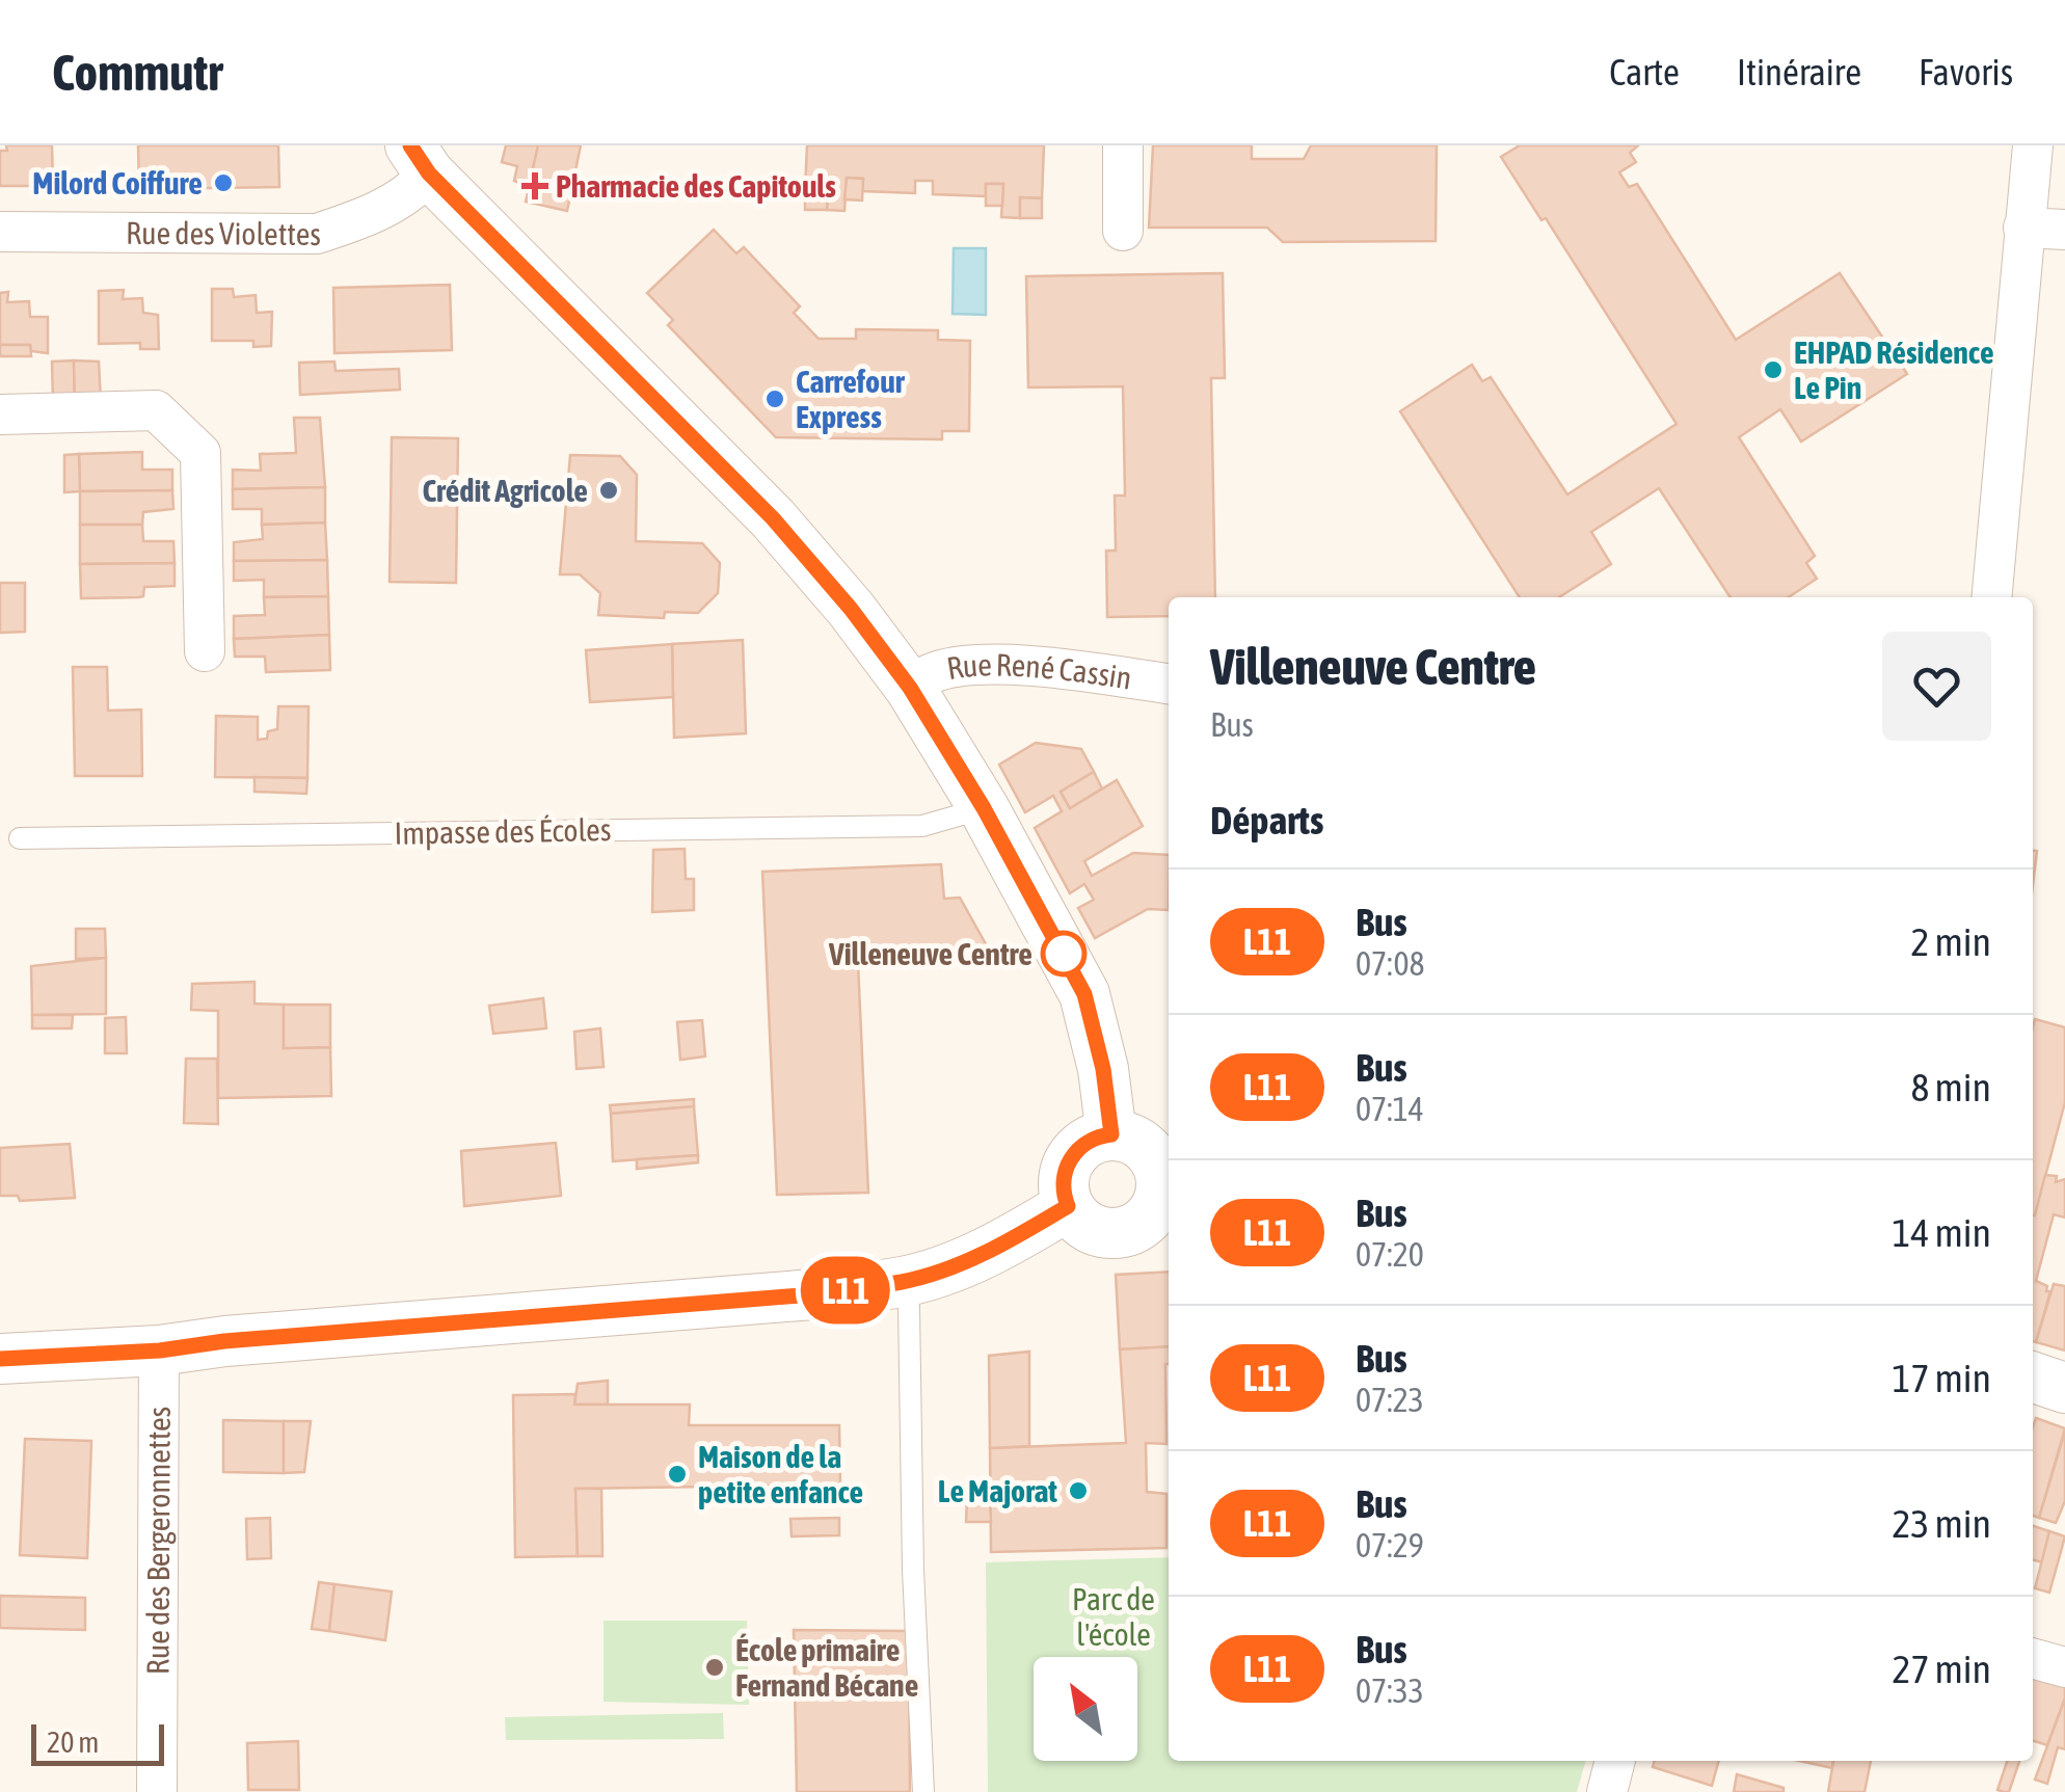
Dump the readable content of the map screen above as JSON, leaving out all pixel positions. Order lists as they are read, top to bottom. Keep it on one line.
{"streets":{"street":["Rue des Violettes","Rue René Cassin","Rue des Bergeronnettes"],"lane":["Impasse des Écoles"]},"parks":["Parc de l'école"],"places":{"other":["Milord Coiffure","EHPAD Résidence Le Pin","Carrefour Express","Crédit Agricole","Villeneuve Centre","Maison de la petite enfance","Le Majorat","École primaire Fernand Bécane"],"health":["Pharmacie des Capitouls"]},"lines":["bus line L11"],"scale_bar":"20 m","north":"top left","page":{"header":"Commutr","nav":["Carte","Itinéraire","Favoris"],"on_map":"L11","heading":[["Villeneuve Centre","Bus"],"Départs"],"list":[{"mark":"L11","name":"Bus","note":"07:08","value":"2 min"},{"mark":"L11","name":"Bus","note":"07:14","value":"8 min"},{"mark":"L11","name":"Bus","note":"07:20","value":"14 min"},{"mark":"L11","name":"Bus","note":"07:23","value":"17 min"},{"mark":"L11","name":"Bus","note":"07:29","value":"23 min"},{"mark":"L11","name":"Bus","note":"07:33","value":"27 min"}],"scale":"20 m"}}
